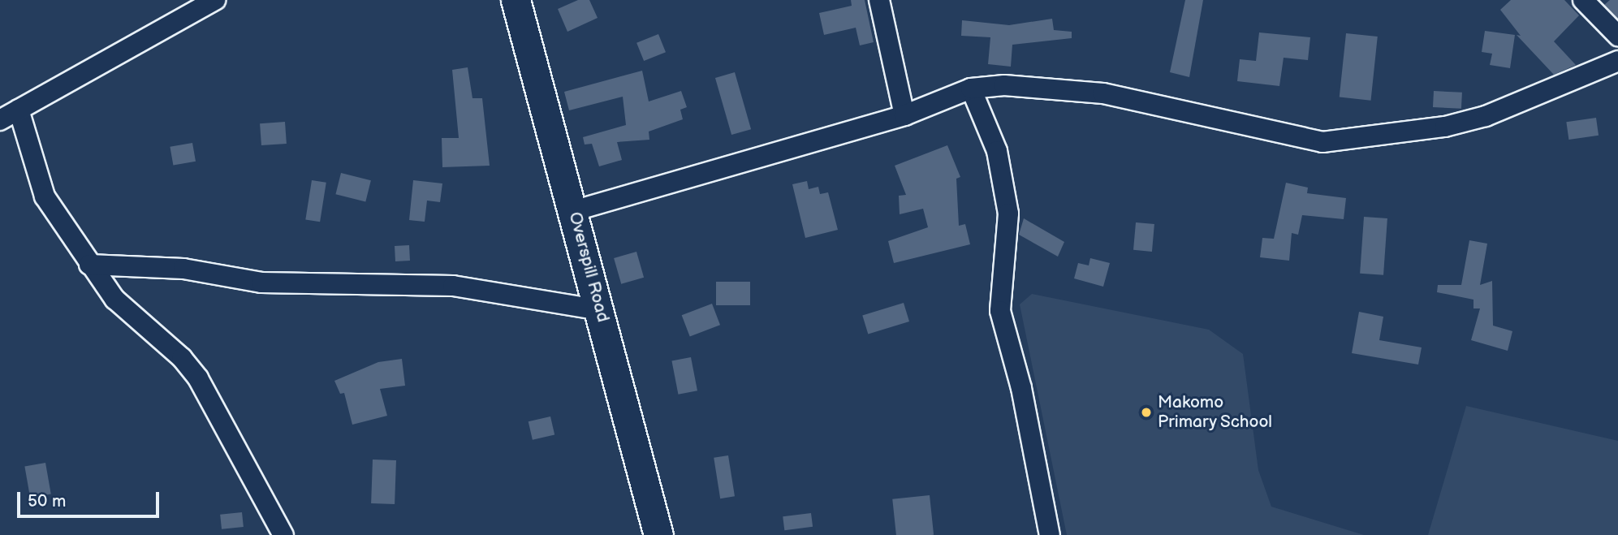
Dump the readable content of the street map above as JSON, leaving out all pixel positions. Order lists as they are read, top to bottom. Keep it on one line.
{"streets":{"street":["Overspill Road"]},"places":["Makomo Primary School"],"scale_bar":"50 m"}
